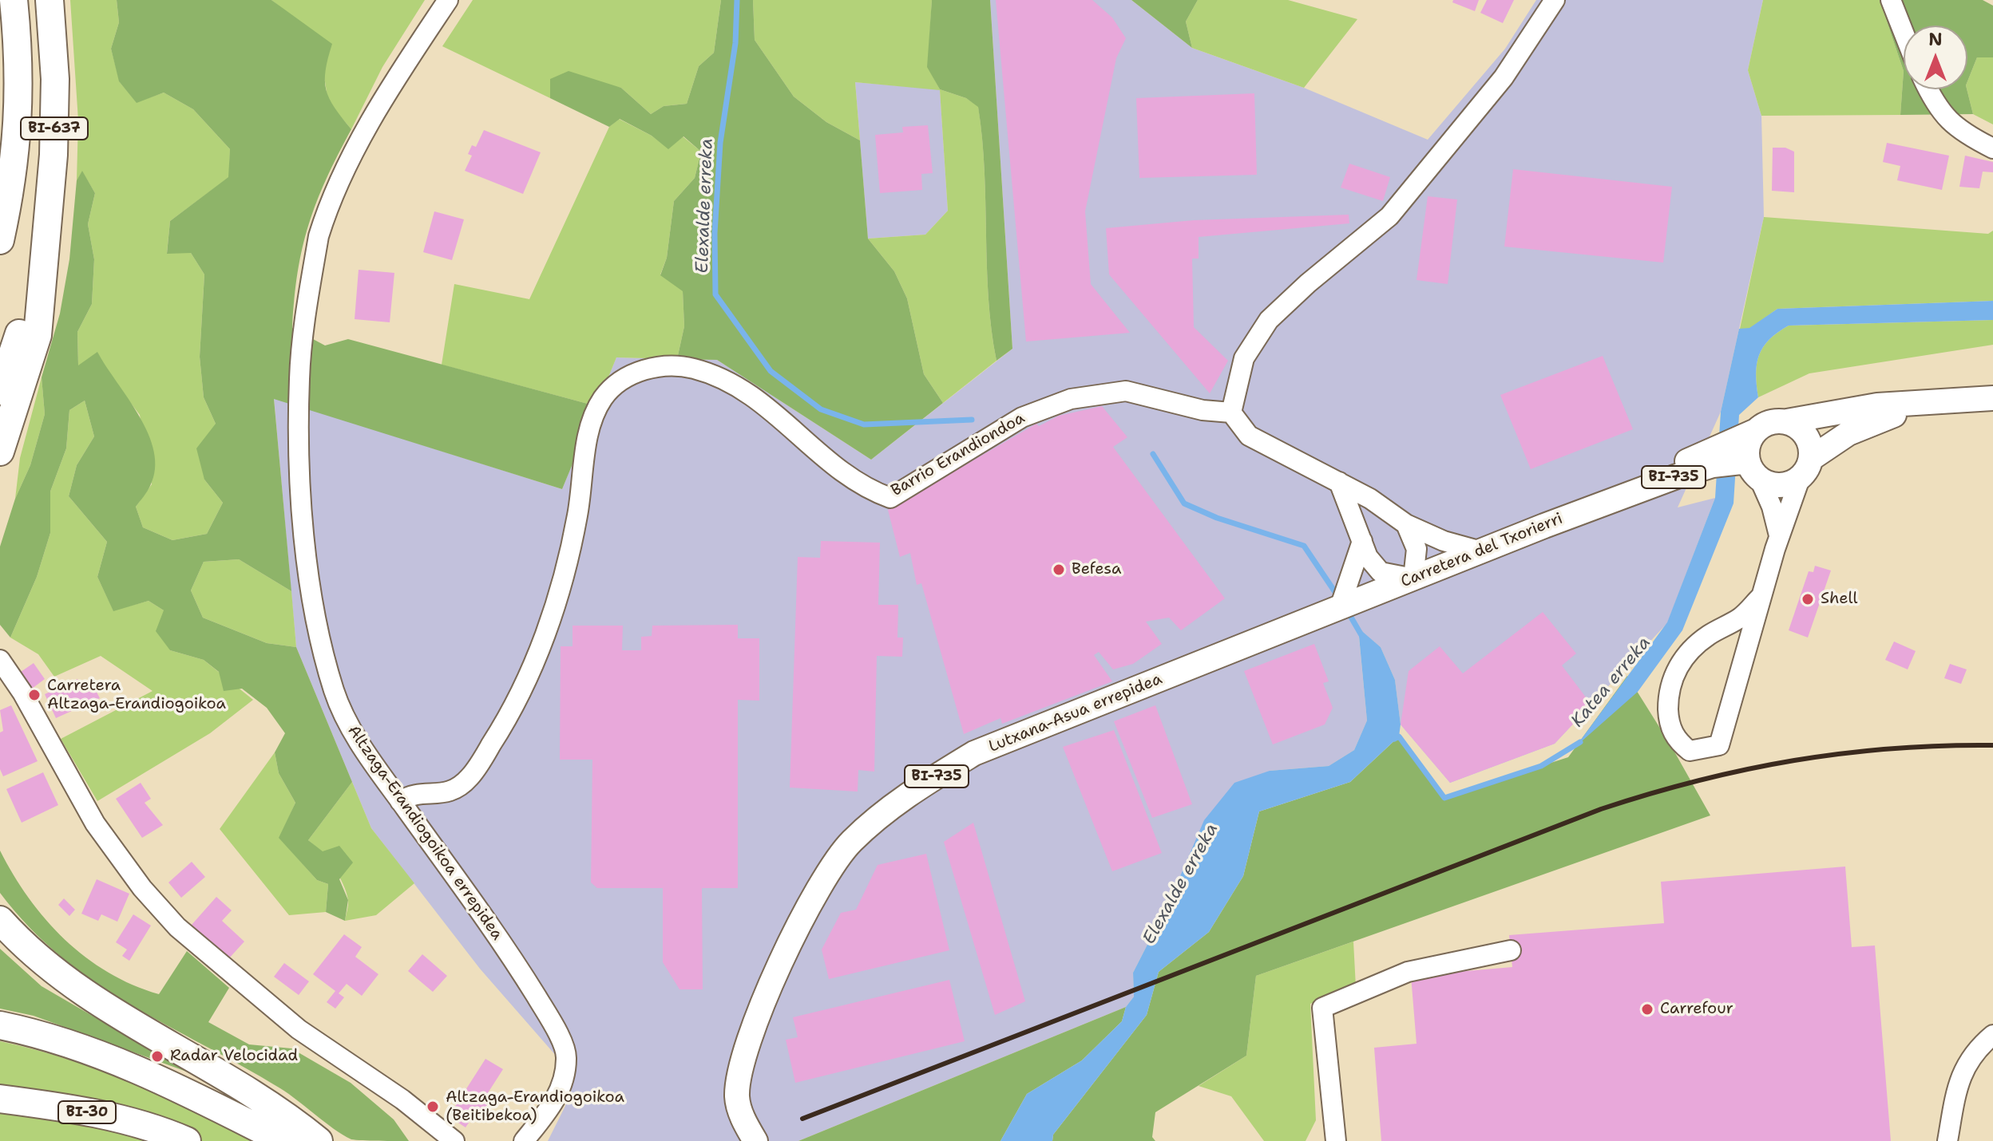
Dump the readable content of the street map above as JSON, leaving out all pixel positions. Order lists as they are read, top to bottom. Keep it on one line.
{"streets":{"highway":["BI-637","BI-30"],"main road":["BI-735","Carretera del Txorierri","Lutxana-Asua errepidea"],"street":["Barrio Erandiondoa","Altzaga-Erandiogoikoa errepidea"]},"crossings":[["Barrio Erandiondoa","Altzaga-Erandiogoikoa errepidea"],["Carretera del Txorierri","Lutxana-Asua errepidea"]],"water":["Elexalde erreka","Katea erreka"],"places":["Befesa","Shell","Carretera Altzaga-Erandiogoikoa","Carrefour","Radar Velocidad","Altzaga-Erandiogoikoa (Beitibekoa)"],"north":"top"}
